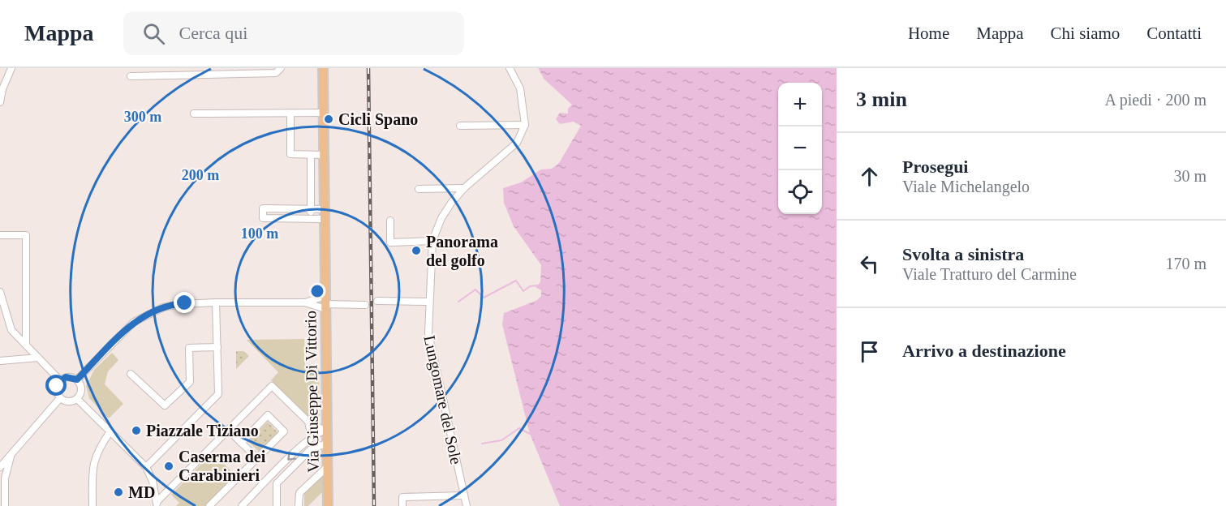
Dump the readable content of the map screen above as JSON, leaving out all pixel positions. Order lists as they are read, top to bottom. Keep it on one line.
{"streets":{"main road":["Via Giuseppe Di Vittorio"],"street":["Lungomare del Sole"]},"places":["Cicli Spano","Panorama del golfo","Piazzale Tiziano","Caserma dei Carabinieri","MD"],"page":{"header":"Mappa","search":"Cerca qui","nav":["Home","Mappa","Chi siamo","Contatti"],"heading":["3 min","A piedi · 200 m"],"map_buttons":["+","−"],"list":[["Prosegui","Viale Michelangelo","30 m"],["Svolta a sinistra","Viale Tratturo del Carmine","170 m"],"Arrivo a destinazione"]},"rings":["300 m","200 m","100 m"]}
